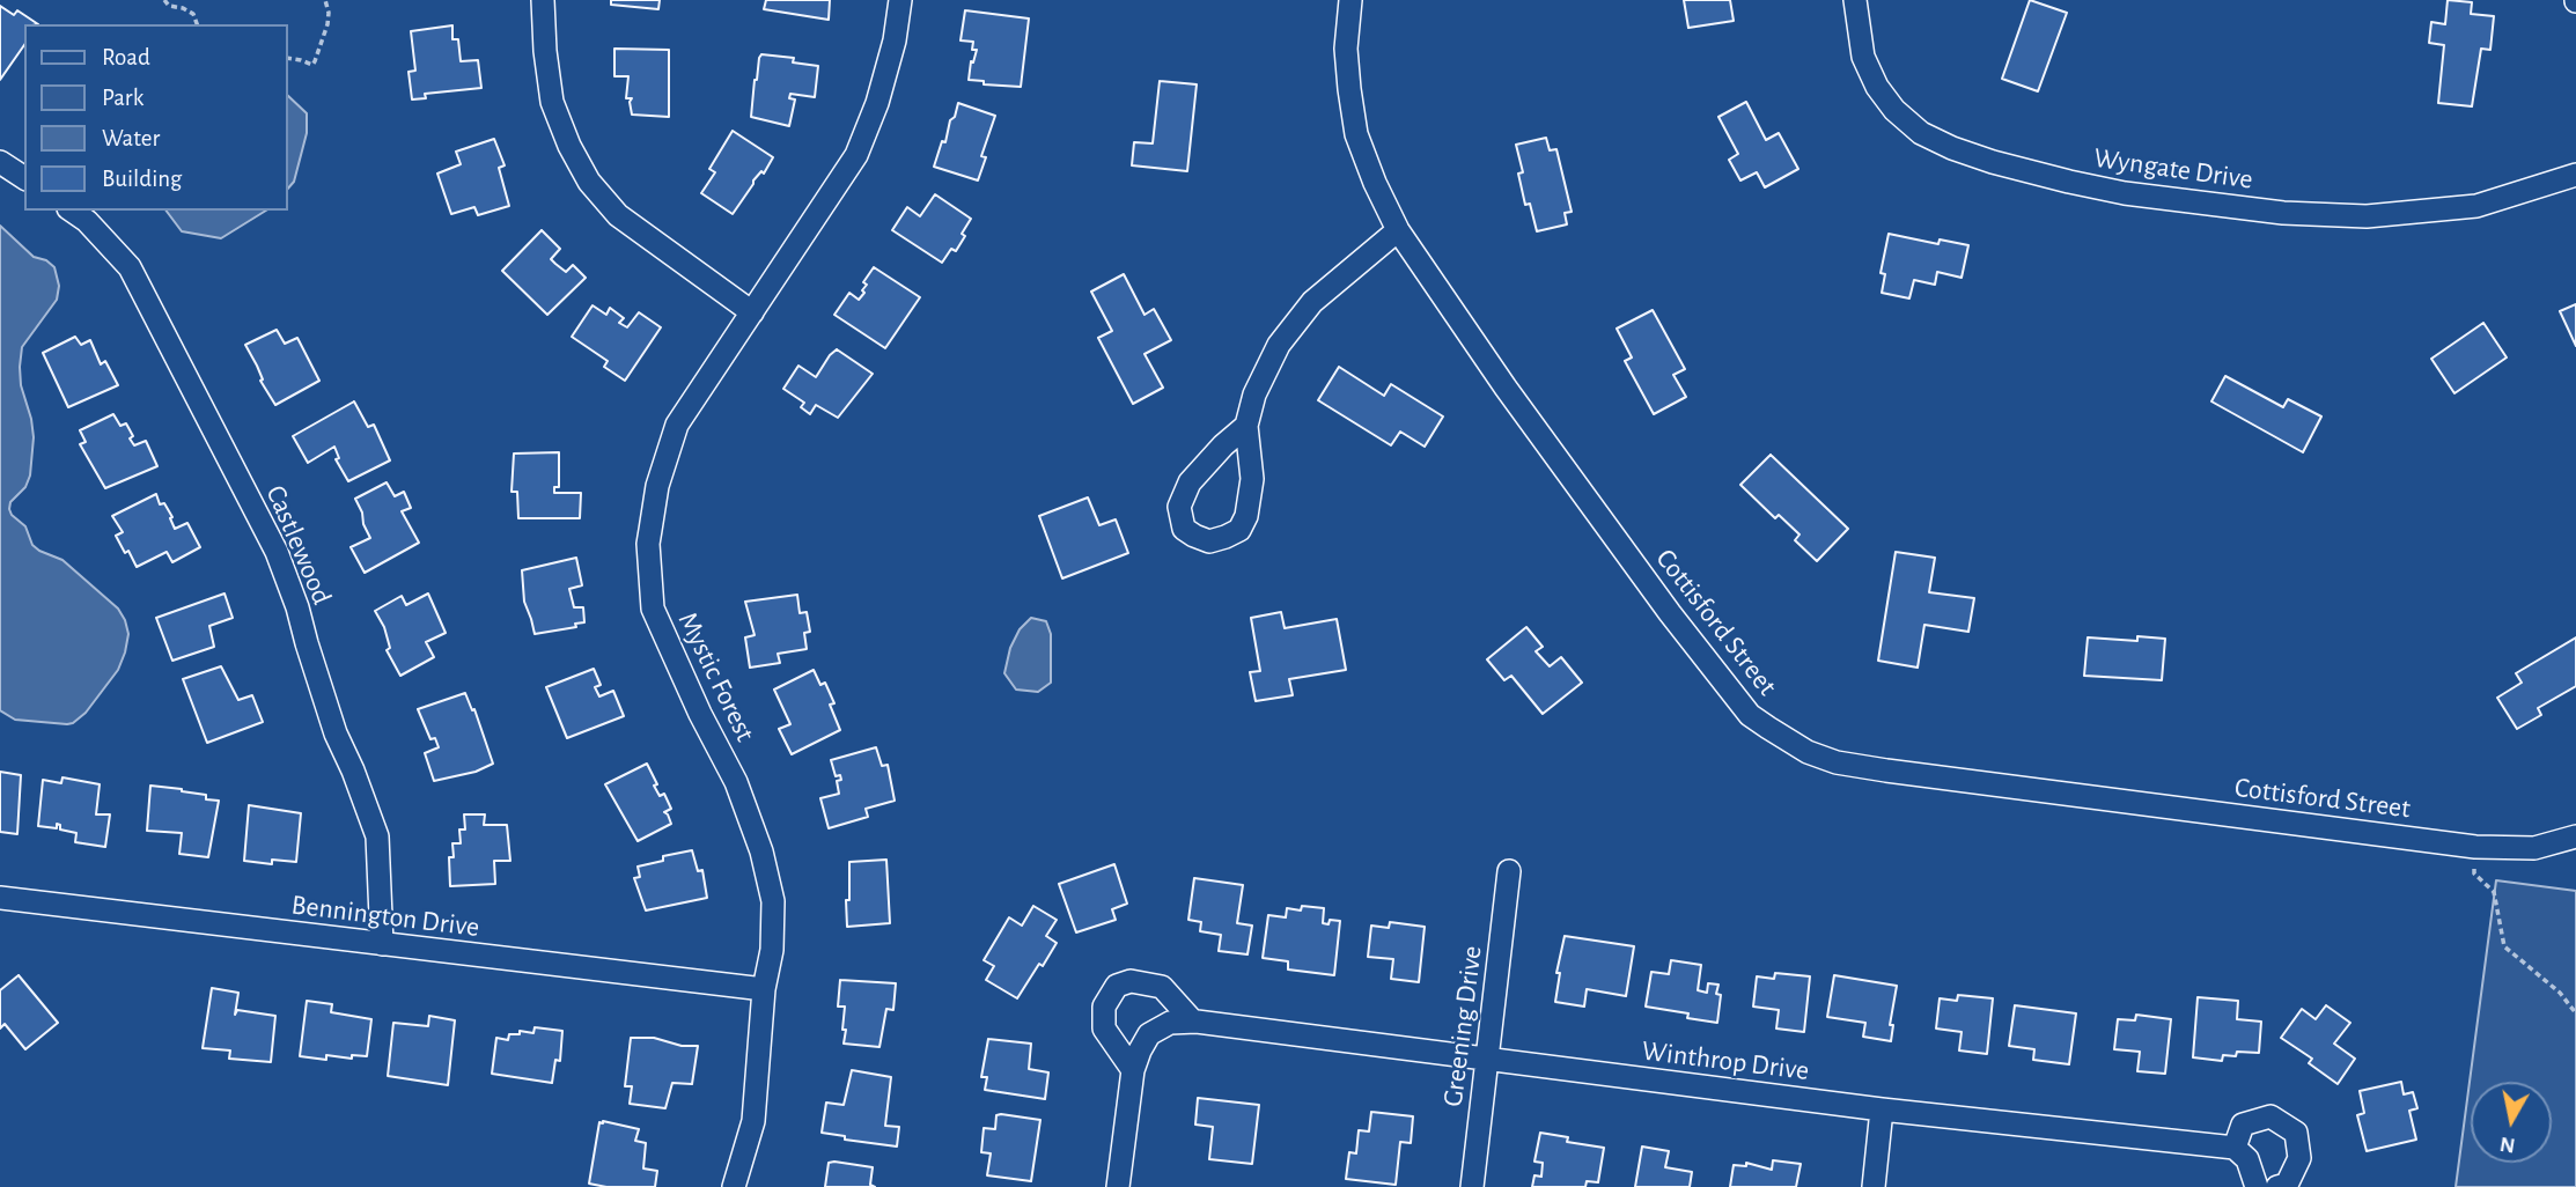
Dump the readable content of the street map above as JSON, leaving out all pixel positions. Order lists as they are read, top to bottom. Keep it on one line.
{"streets":{"street":["Wyngate Drive","Castlewood","Cottisford Street","Mystic Forest","Bennington Drive","Greening Drive","Winthrop Drive"]},"crossings":[["Castlewood","Bennington Drive"],["Mystic Forest","Bennington Drive"],["Greening Drive","Winthrop Drive"]],"legend":["Road","Park","Water","Building"],"north":"bottom"}
